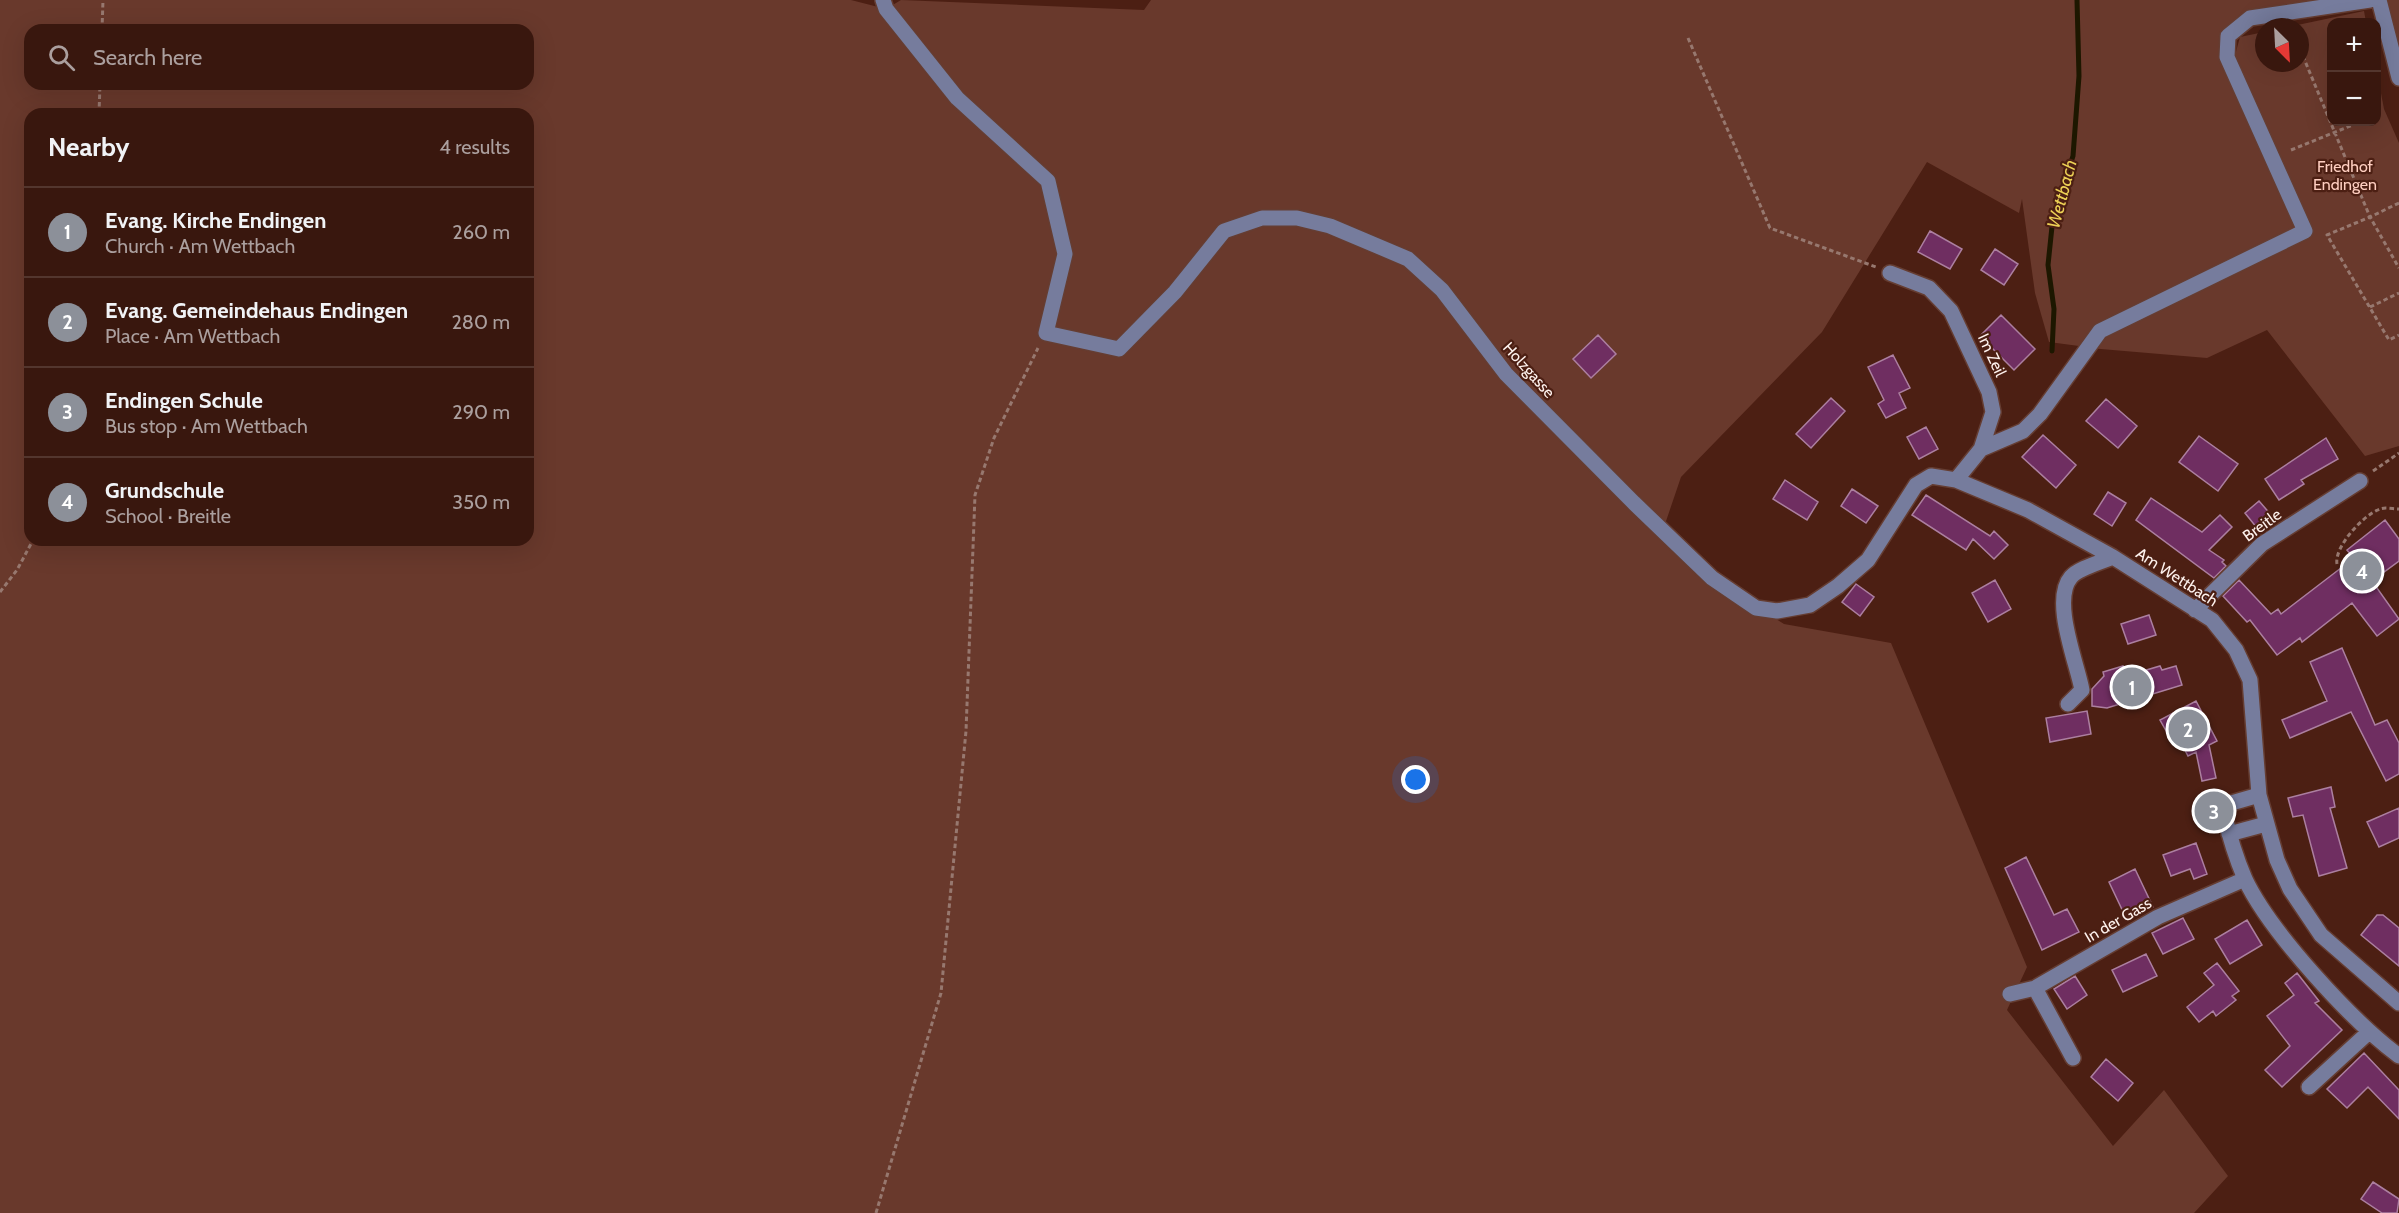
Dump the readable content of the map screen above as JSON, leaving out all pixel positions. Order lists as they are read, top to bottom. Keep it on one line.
{"streets":{"street":["Im Zeil","Holzgasse","Breitle","Am Wettbach","In der Gass"]},"crossings":[["Im Zeil","Holzgasse"],["Im Zeil","Am Wettbach"],["Holzgasse","Am Wettbach"],["Breitle","Am Wettbach"]],"water":["Wettbach"],"parks":["Friedhof Endingen"],"north":"bottom right","page":{"map_buttons":["+","−"],"search":"Search here","heading":["Nearby","4 results"],"list":[{"mark":"1","name":"Evang. Kirche Endingen","note":"Church · Am Wettbach","value":"260 m"},{"mark":"2","name":"Evang. Gemeindehaus Endingen","note":"Place · Am Wettbach","value":"280 m"},{"mark":"3","name":"Endingen Schule","note":"Bus stop · Am Wettbach","value":"290 m"},{"mark":"4","name":"Grundschule","note":"School · Breitle","value":"350 m"}],"pins":["4","1","2","3"]}}
